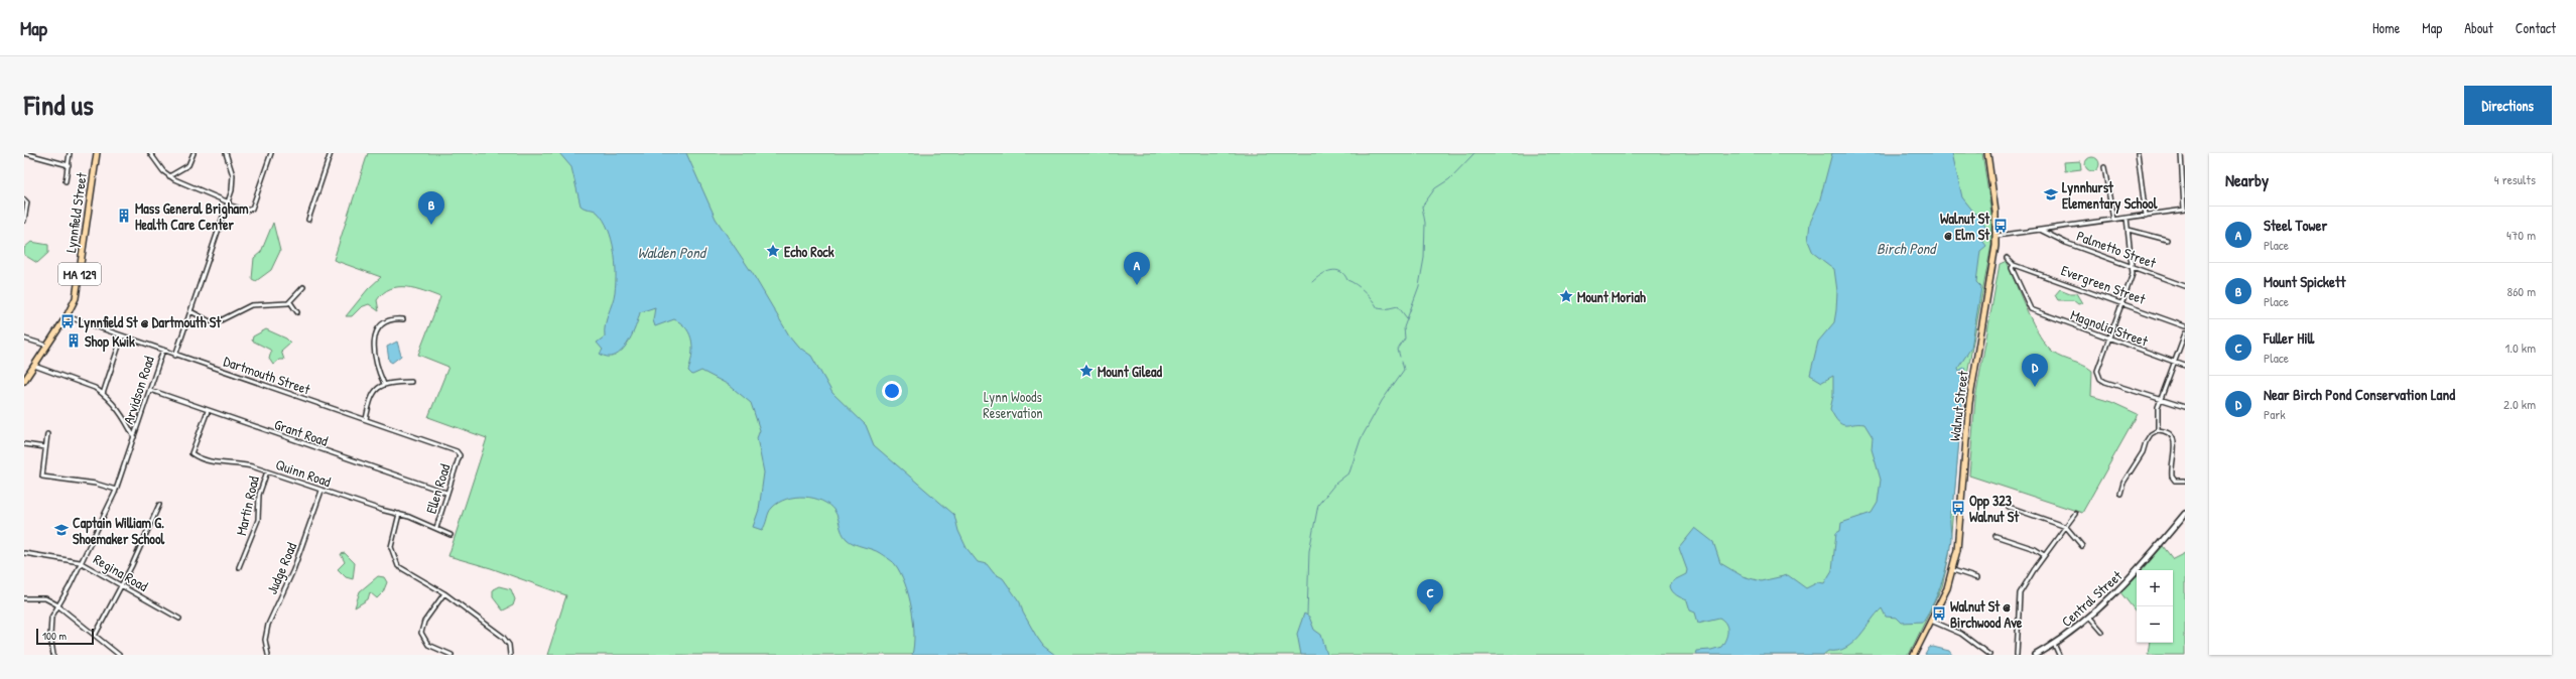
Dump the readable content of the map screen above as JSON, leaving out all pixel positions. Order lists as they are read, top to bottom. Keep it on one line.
{"streets":{"main road":["Lynnfield Street","MA 129","Walnut Street"],"street":["Palmetto Street","Evergreen Street","Magnolia Street","Dartmouth Street","Arvidson Road","Grant Road","Quinn Road","Ellen Road","Martin Road","Judge Road","Regina Road","Central Street"]},"crossings":[["Lynnfield Street","Dartmouth Street"],["Evergreen Street","Magnolia Street"],["Dartmouth Street","Arvidson Road"],["Dartmouth Street","Ellen Road"],["Arvidson Road","Grant Road"],["Arvidson Road","Regina Road"],["Grant Road","Quinn Road"],["Grant Road","Ellen Road"],["Quinn Road","Ellen Road"],["Quinn Road","Martin Road"],["Quinn Road","Judge Road"]],"water":["Birch Pond","Walden Pond"],"parks":["Lynn Woods Reservation"],"places":{"school or university":["Lynnhurst Elementary School","Captain William G. Shoemaker School"],"building":["Mass General Brigham Health Care Center","Shop Kwik"],"bus stop":["Walnut St @ Elm St","Lynnfield St @ Dartmouth St","Opp 323 Walnut St","Walnut St @ Birchwood Ave"],"place":["Echo Rock","Mount Moriah","Mount Gilead"]},"scale_bar":"100 m","page":{"header":"Map","nav":["Home","Map","About","Contact"],"title":"Find us","buttons":"Directions","heading":["Nearby","4 results"],"pins":["B","A","D","C"],"list":[{"mark":"A","name":"Steel Tower","note":"Place","value":"470 m"},{"mark":"B","name":"Mount Spickett","note":"Place","value":"860 m"},{"mark":"C","name":"Fuller Hill","note":"Place","value":"1.0 km"},{"mark":"D","name":"Near Birch Pond Conservation Land","note":"Park","value":"2.0 km"}],"map_buttons":["+","−"],"scale":"100 m"}}
